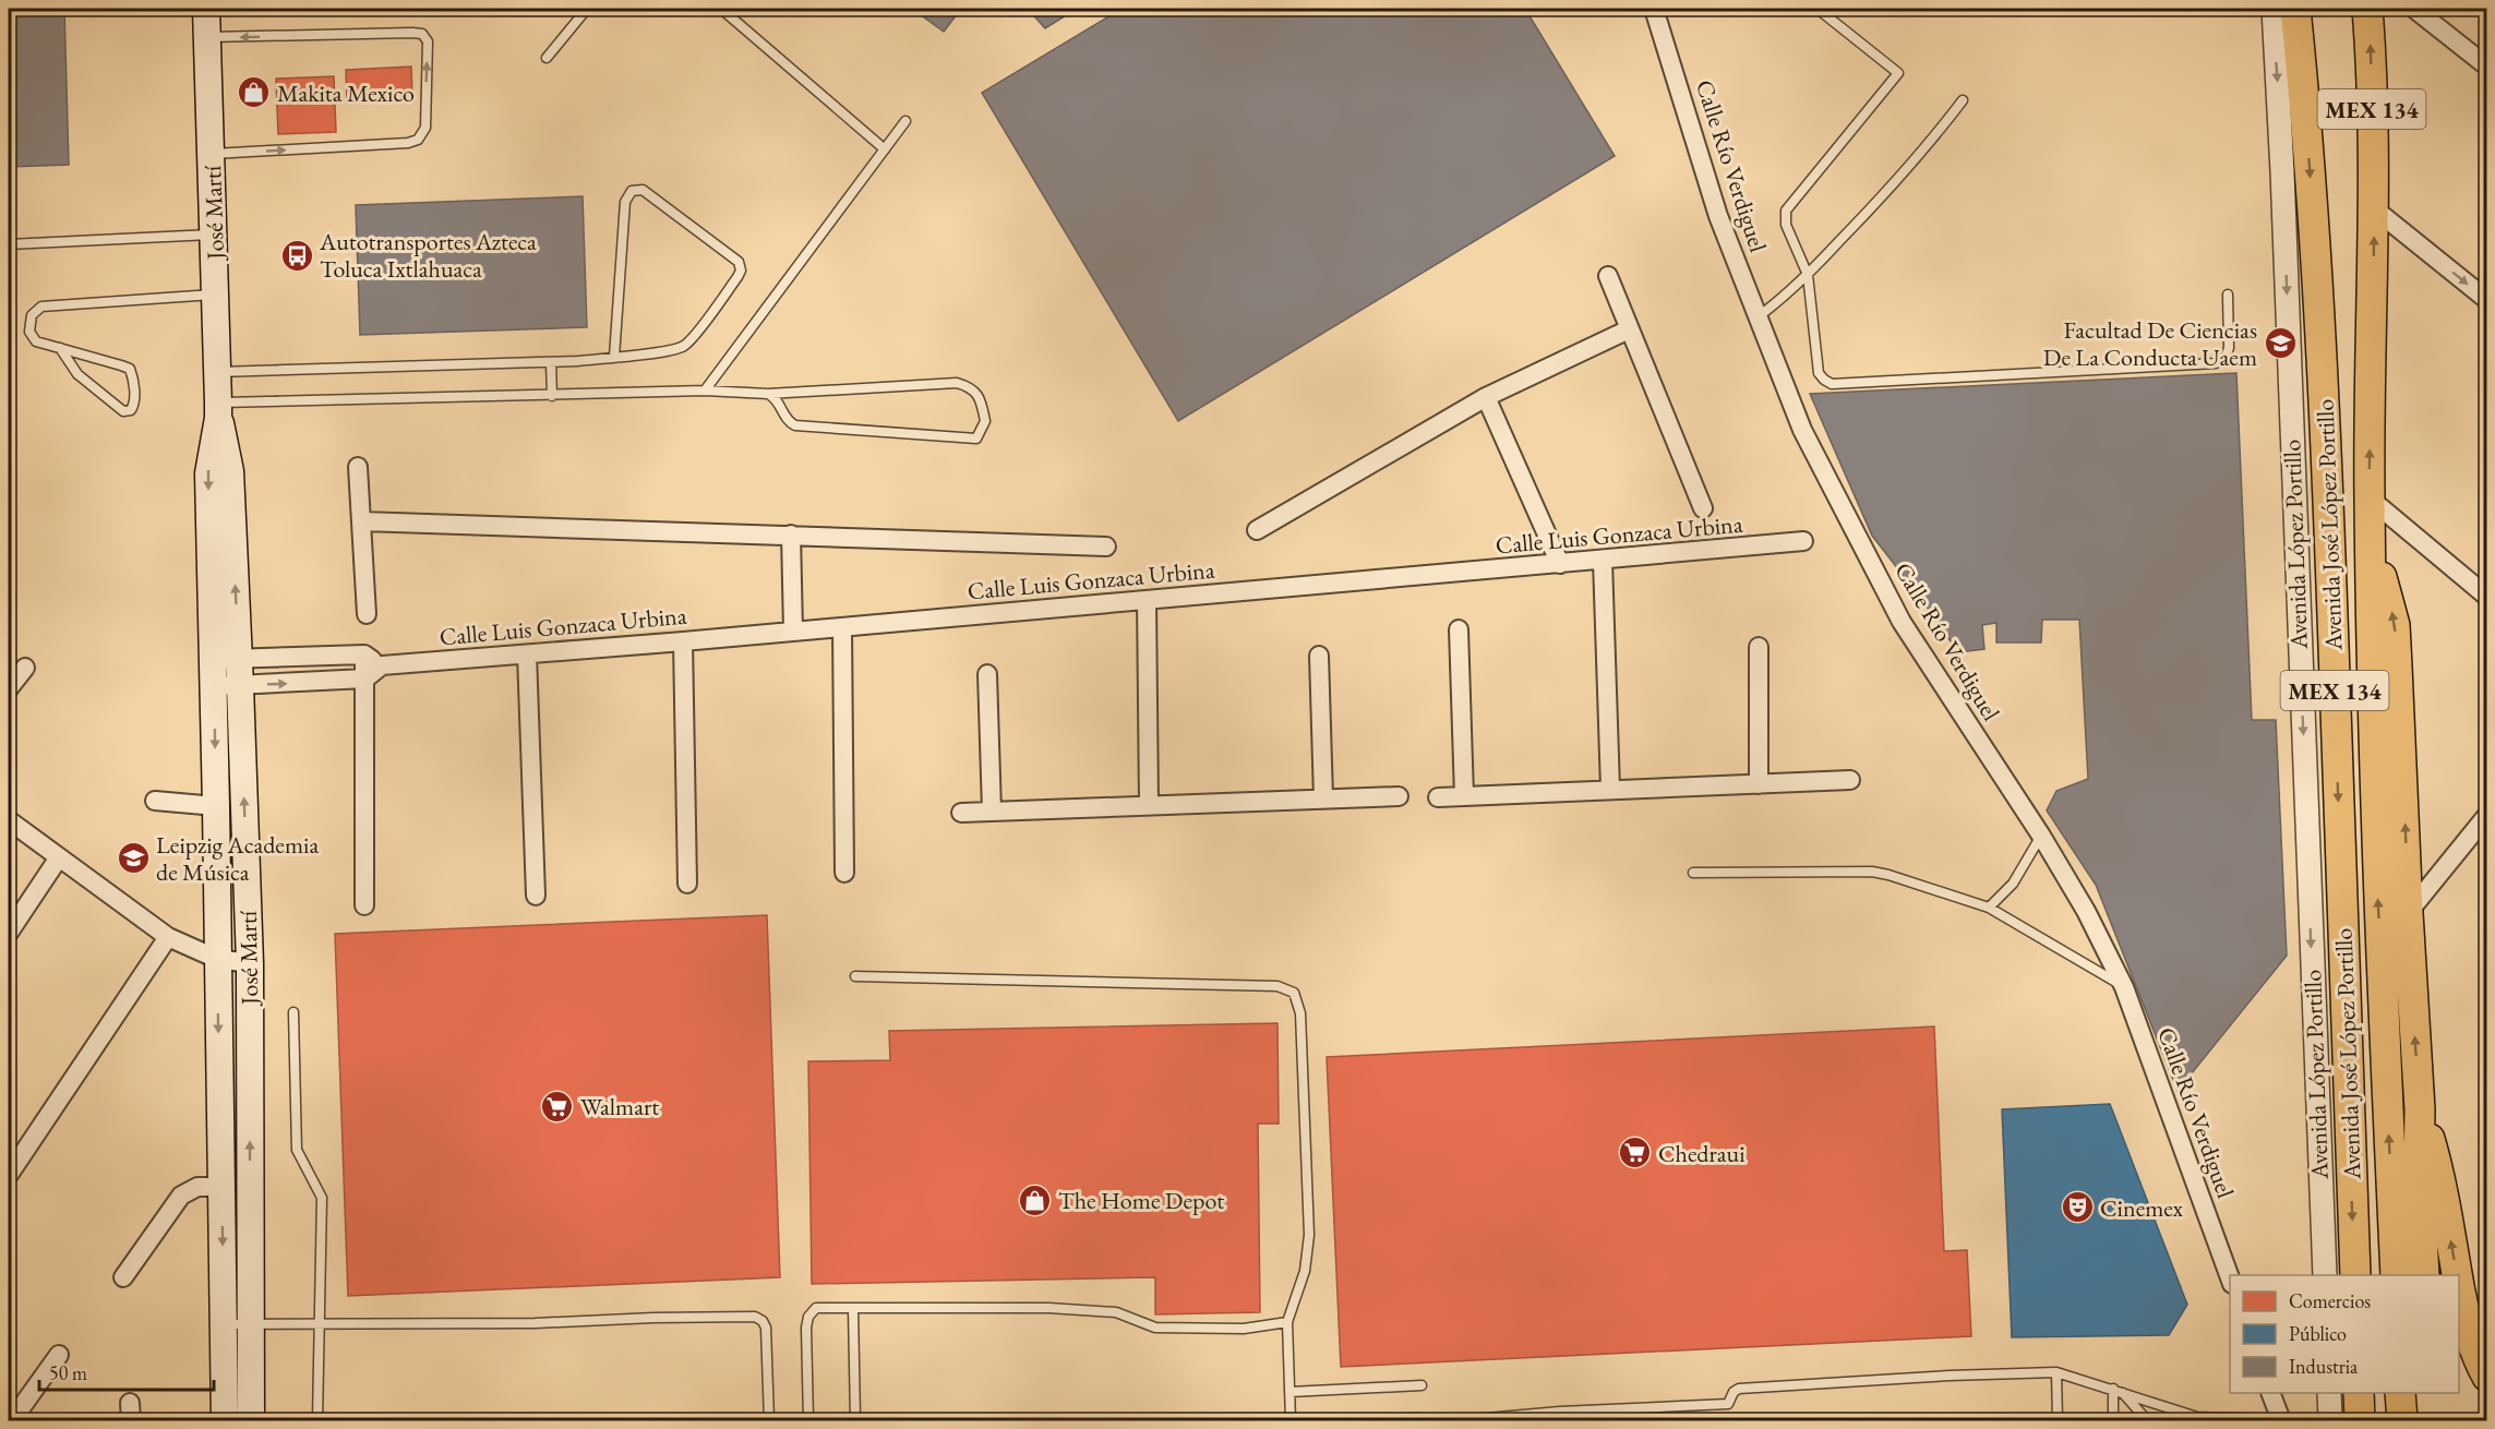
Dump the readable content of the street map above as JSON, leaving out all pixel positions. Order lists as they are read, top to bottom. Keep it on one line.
{"streets":{"main road":["MEX 134","José Martí","Avenida José López Portillo"],"street":["Calle Río Verdiguel","Calle Luis Gonzaca Urbina","Avenida López Portillo"]},"one_way":["Avenida López Portillo"],"places":{"shop":["Makita Mexico","The Home Depot"],"bus stop":["Autotransportes Azteca Toluca Ixtlahuaca"],"school or university":["Facultad De Ciencias De La Conducta Uaem","Leipzig Academia de Música"],"supermarket":["Walmart","Chedraui"],"theatre":["Cinemex"]},"legend":["Comercios","Público","Industria"],"scale_bar":"50 m"}
